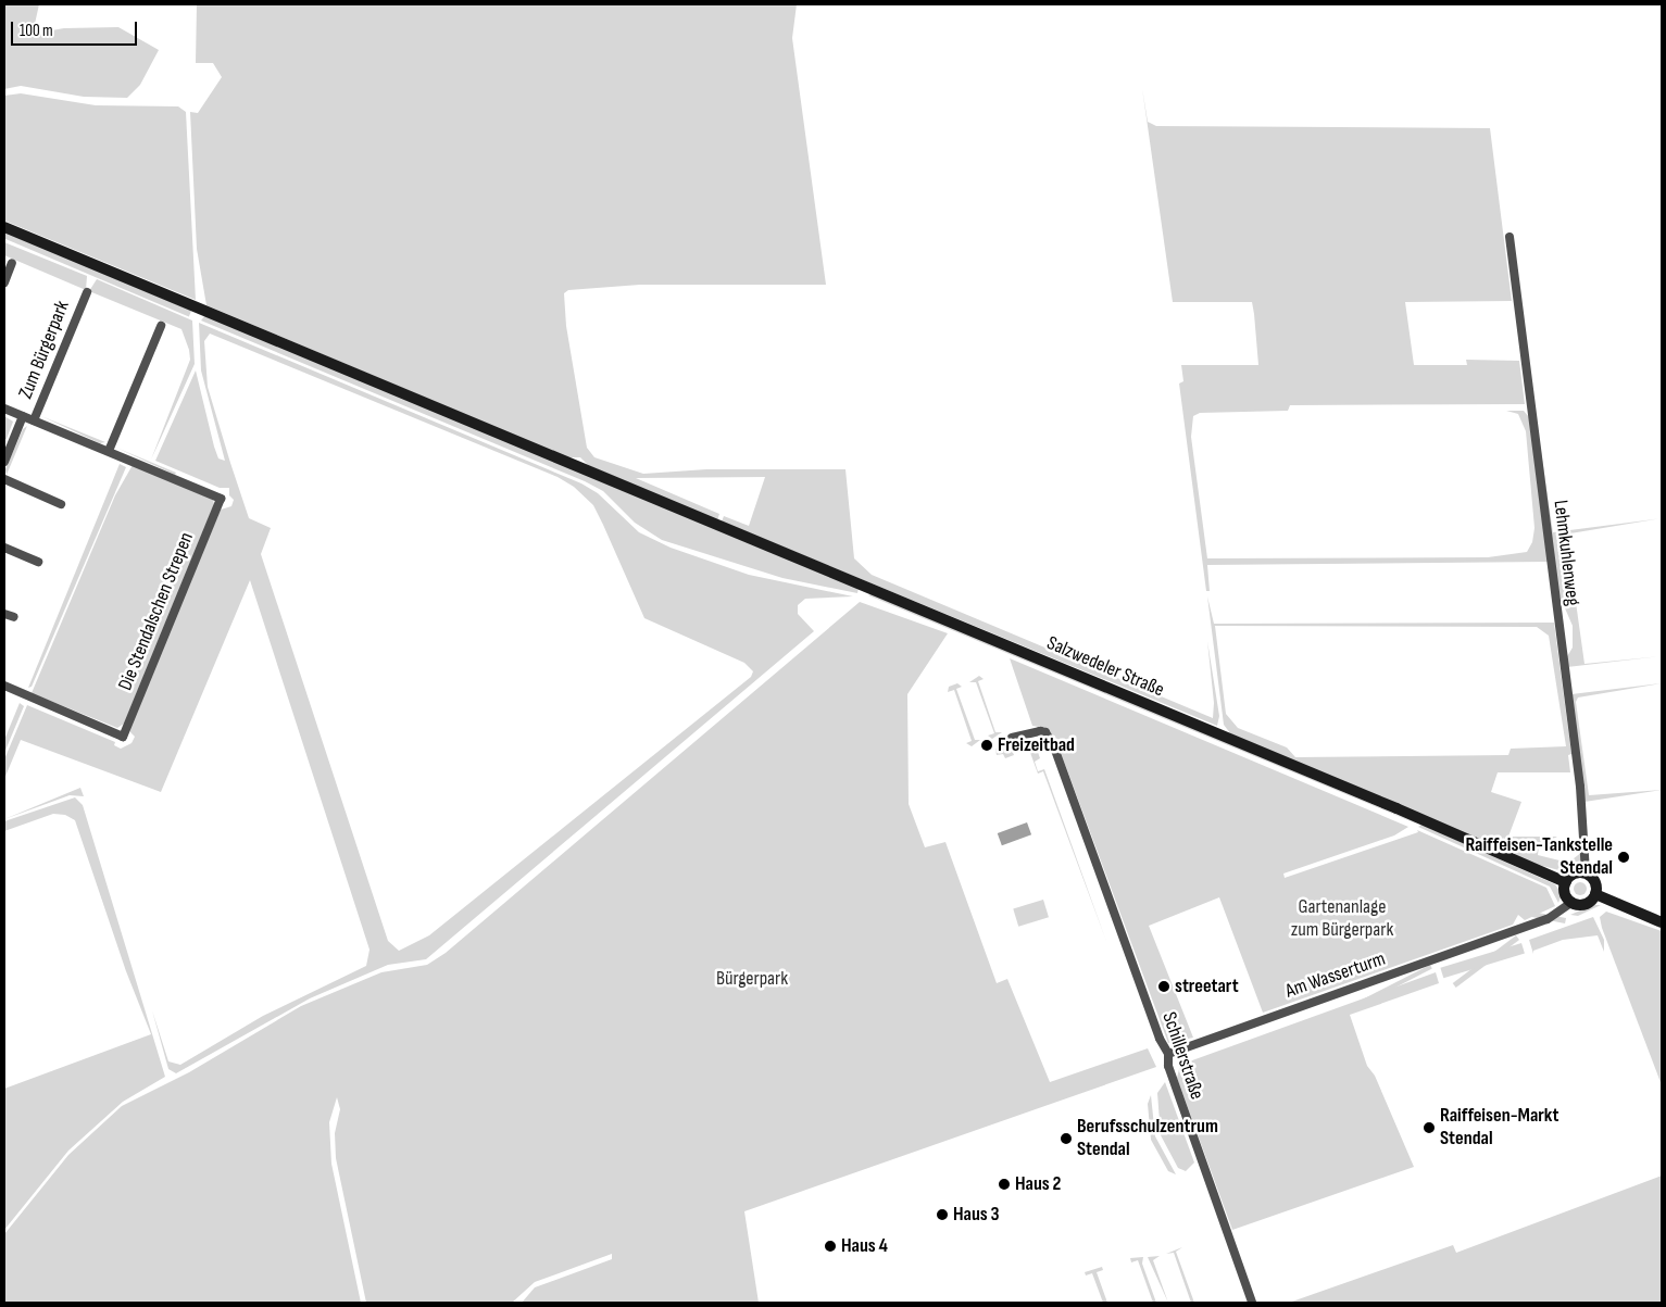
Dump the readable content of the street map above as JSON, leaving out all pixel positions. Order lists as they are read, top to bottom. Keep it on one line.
{"streets":{"main road":["Salzwedeler Straße"],"street":["Zum Bürgerpark","Lehmkuhlenweg","Die Stendalschen Strepen","Am Wasserturm","Schillerstraße"]},"crossings":[["Zum Bürgerpark","Die Stendalschen Strepen"],["Lehmkuhlenweg","Salzwedeler Straße"],["Lehmkuhlenweg","Am Wasserturm"],["Salzwedeler Straße","Am Wasserturm"],["Am Wasserturm","Schillerstraße"]],"parks":["Gartenanlage zum Bürgerpark","Bürgerpark"],"places":["Freizeitbad","Raiffeisen-Tankstelle Stendal","streetart","Raiffeisen-Markt Stendal","Berufsschulzentrum Stendal","Haus 2","Haus 3","Haus 4"],"scale_bar":"100 m"}
